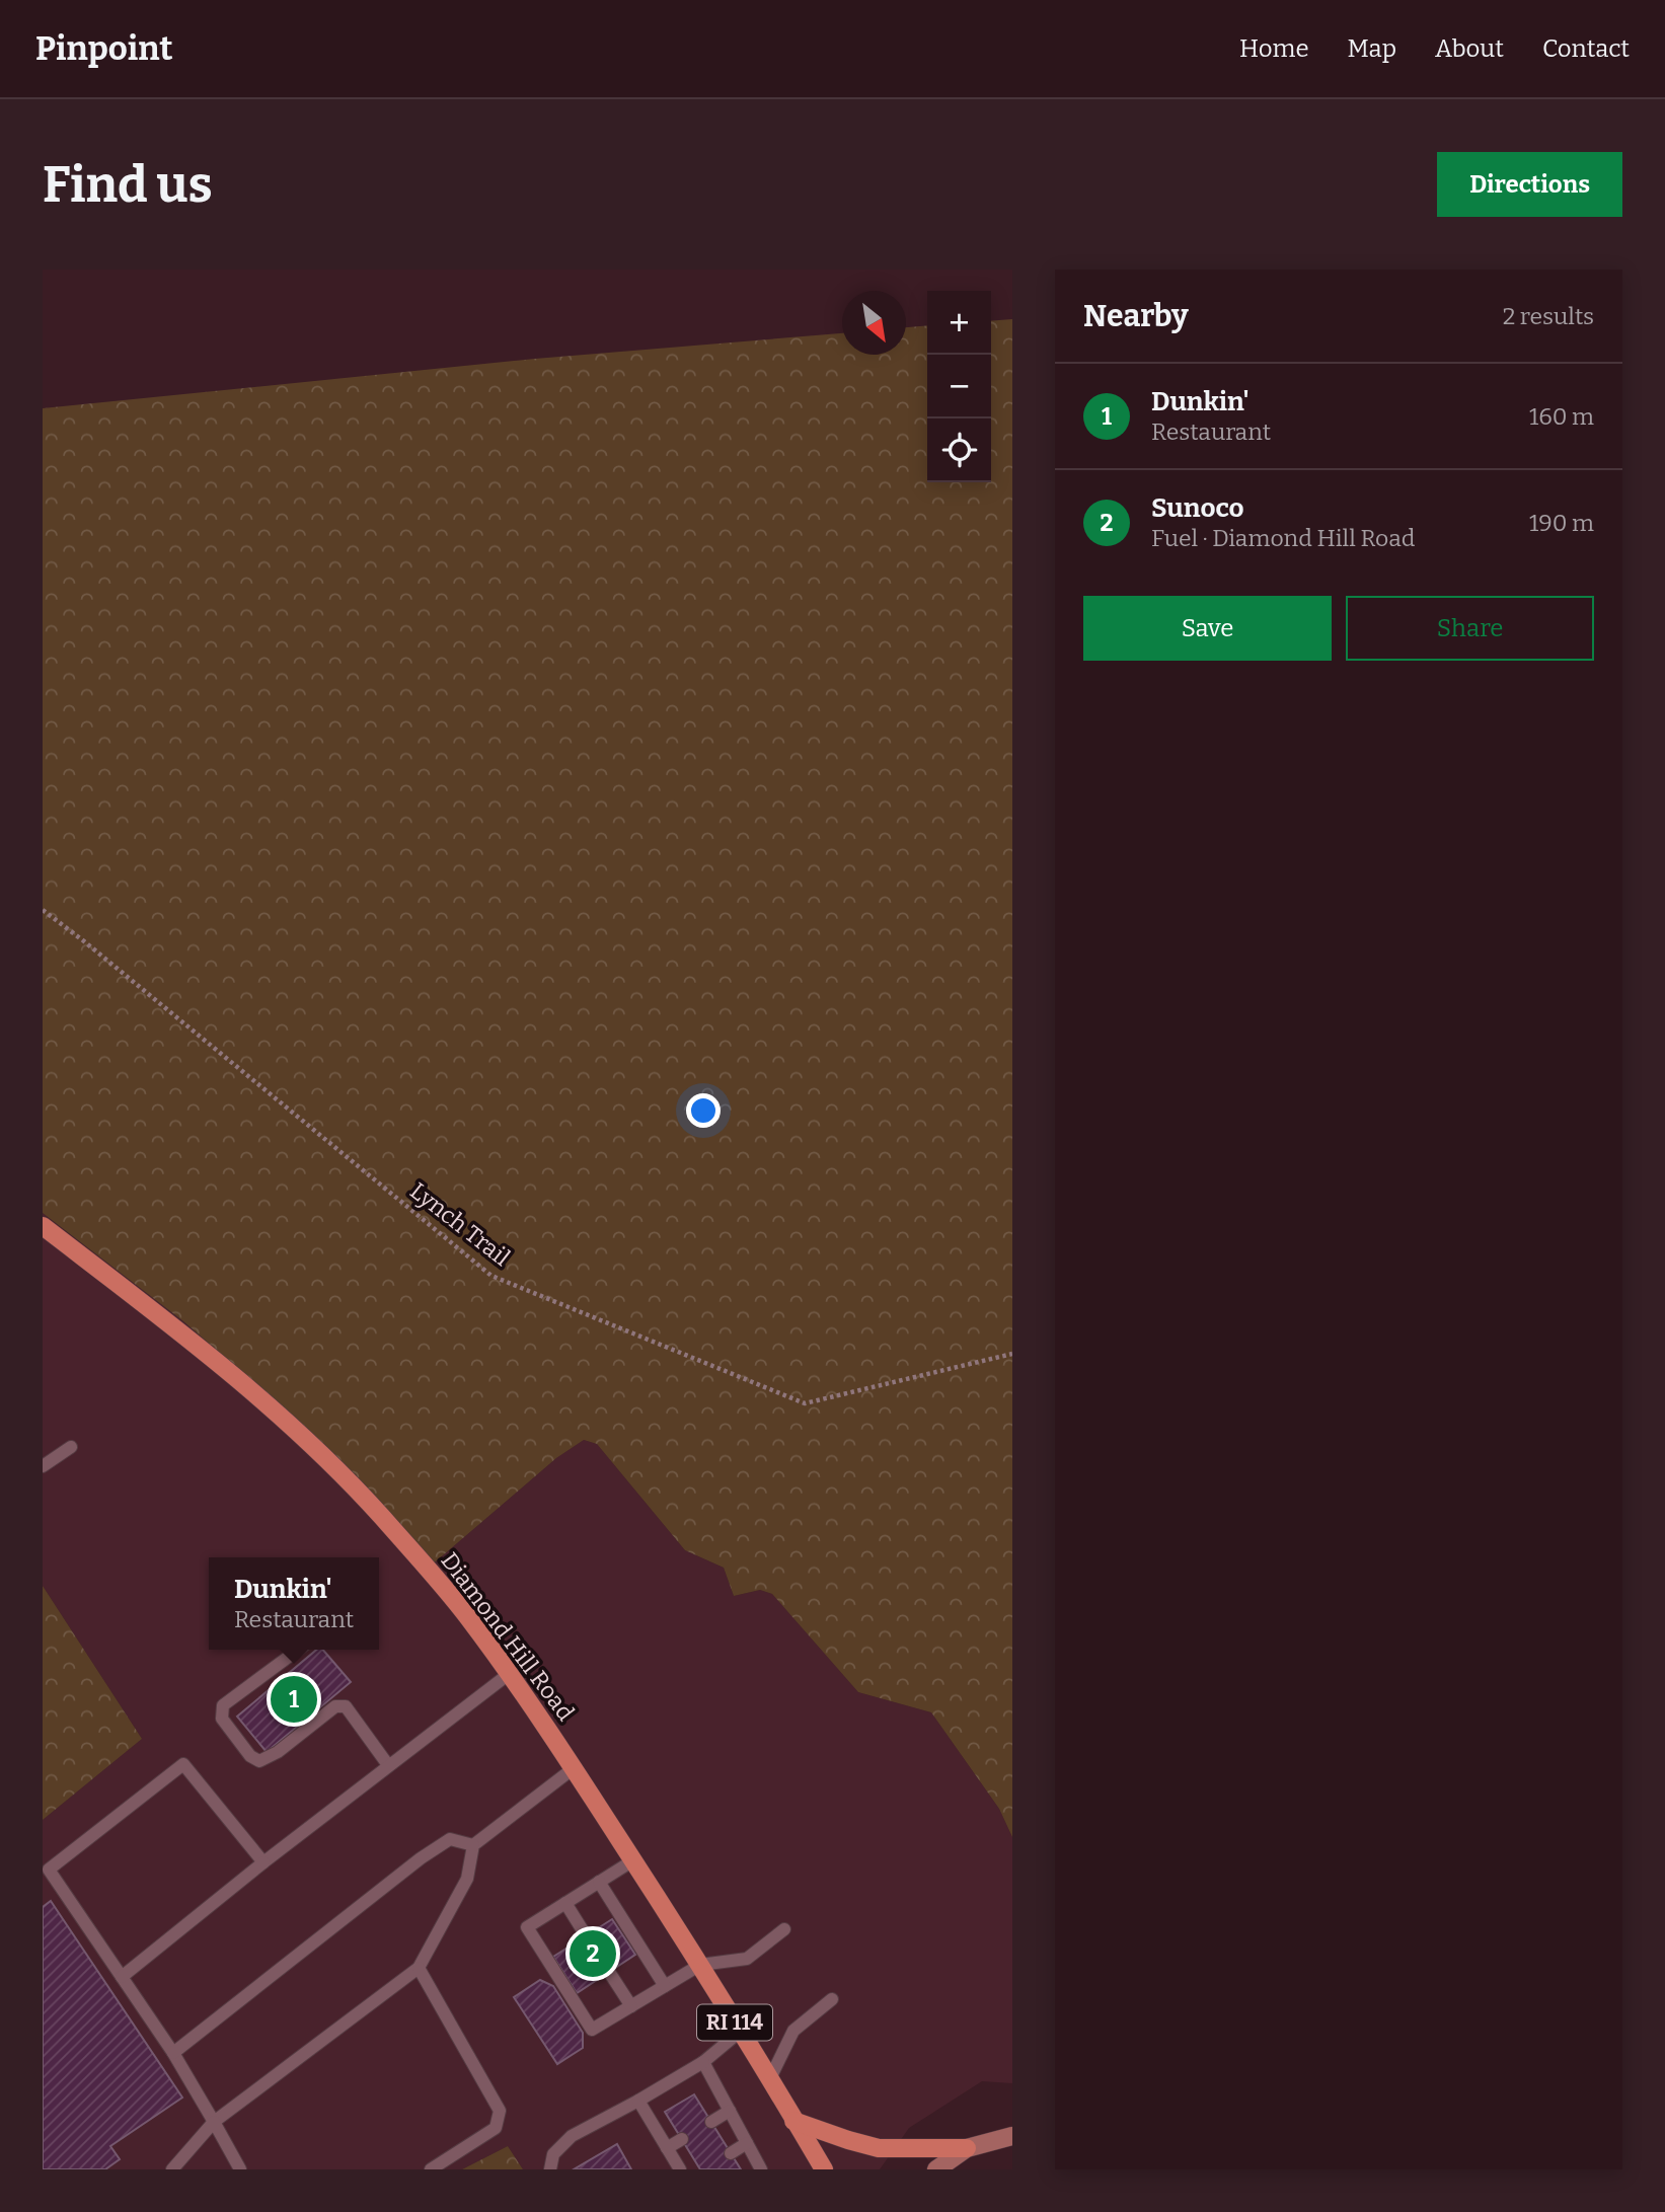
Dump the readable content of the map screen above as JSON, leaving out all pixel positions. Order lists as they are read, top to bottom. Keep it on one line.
{"streets":{"main road":["Diamond Hill Road","RI 114"],"path":["Lynch Trail"]},"north":"bottom right","page":{"header":"Pinpoint","nav":["Home","Map","About","Contact"],"buttons":["Directions",["Save","Share"]],"title":"Find us","heading":["Nearby","2 results"],"map_buttons":["+","−"],"list":[{"mark":"1","name":"Dunkin'","note":"Restaurant","value":"160 m"},{"mark":"2","name":"Sunoco","note":"Fuel · Diamond Hill Road","value":"190 m"}],"popup":["Dunkin'","Restaurant"],"pins":["1","2"]}}
